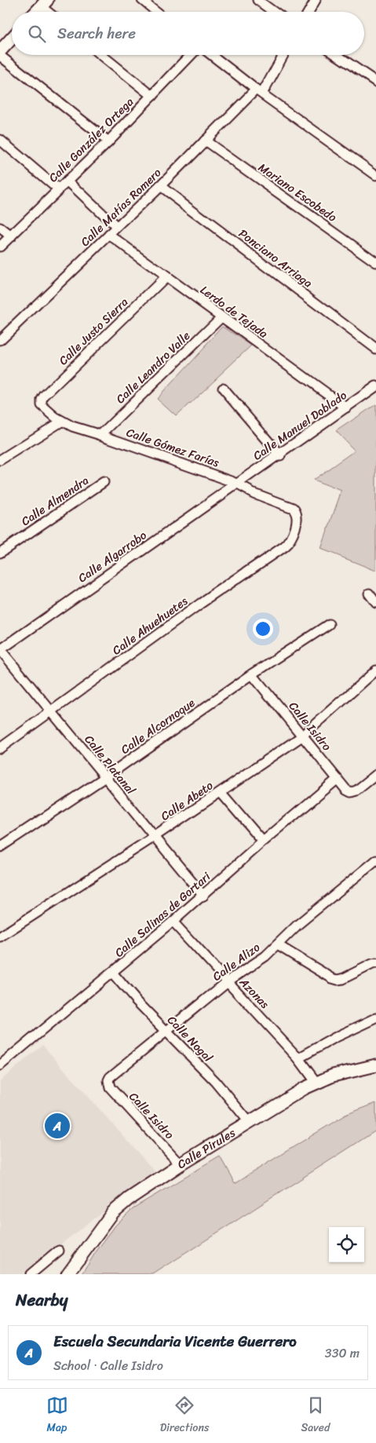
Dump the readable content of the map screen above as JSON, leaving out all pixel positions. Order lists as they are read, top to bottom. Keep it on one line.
{"streets":{"street":["Calle González Ortega","Mariano Escobedo","Calle Matías Romero","Ponciano Arriaga","Lerdo de Tejada","Calle Justo Sierra","Calle Leandro Valle","Calle Manuel Doblado","Calle Gómez Farías","Calle Almendra","Calle Algarrobo","Calle Ahuehuetes","Calle Alcornoque","Calle Isidro","Calle Platanal","Calle Abeto","Calle Salinas de Gortari","Calle Alizo","Azonas","Calle Nogal","Calle Pirules"]},"crossings":[["Mariano Escobedo","Calle Matías Romero"],["Calle Matías Romero","Ponciano Arriaga"],["Calle Matías Romero","Lerdo de Tejada"],["Lerdo de Tejada","Calle Justo Sierra"],["Lerdo de Tejada","Calle Leandro Valle"],["Lerdo de Tejada","Calle Manuel Doblado"],["Calle Justo Sierra","Calle Gómez Farías"],["Calle Leandro Valle","Calle Gómez Farías"],["Calle Manuel Doblado","Calle Gómez Farías"],["Calle Manuel Doblado","Calle Algarrobo"],["Calle Gómez Farías","Calle Algarrobo"],["Calle Gómez Farías","Calle Ahuehuetes"],["Calle Algarrobo","Calle Platanal"],["Calle Ahuehuetes","Calle Platanal"],["Calle Alcornoque","Calle Isidro"],["Calle Alcornoque","Calle Platanal"],["Calle Isidro","Calle Abeto"],["Calle Isidro","Calle Salinas de Gortari"],["Calle Isidro","Calle Alizo"],["Calle Isidro","Calle Pirules"],["Calle Platanal","Calle Abeto"],["Calle Platanal","Calle Salinas de Gortari"],["Calle Salinas de Gortari","Azonas"],["Calle Salinas de Gortari","Calle Nogal"],["Calle Alizo","Azonas"],["Calle Alizo","Calle Nogal"],["Azonas","Calle Pirules"],["Calle Nogal","Calle Pirules"]],"page":{"search":"Search here","pins":"A","heading":"Nearby","list":[{"mark":"A","name":"Escuela Secundaria Vicente Guerrero","note":"School · Calle Isidro","value":"330 m"}],"nav":["Map","Directions","Saved"]}}
